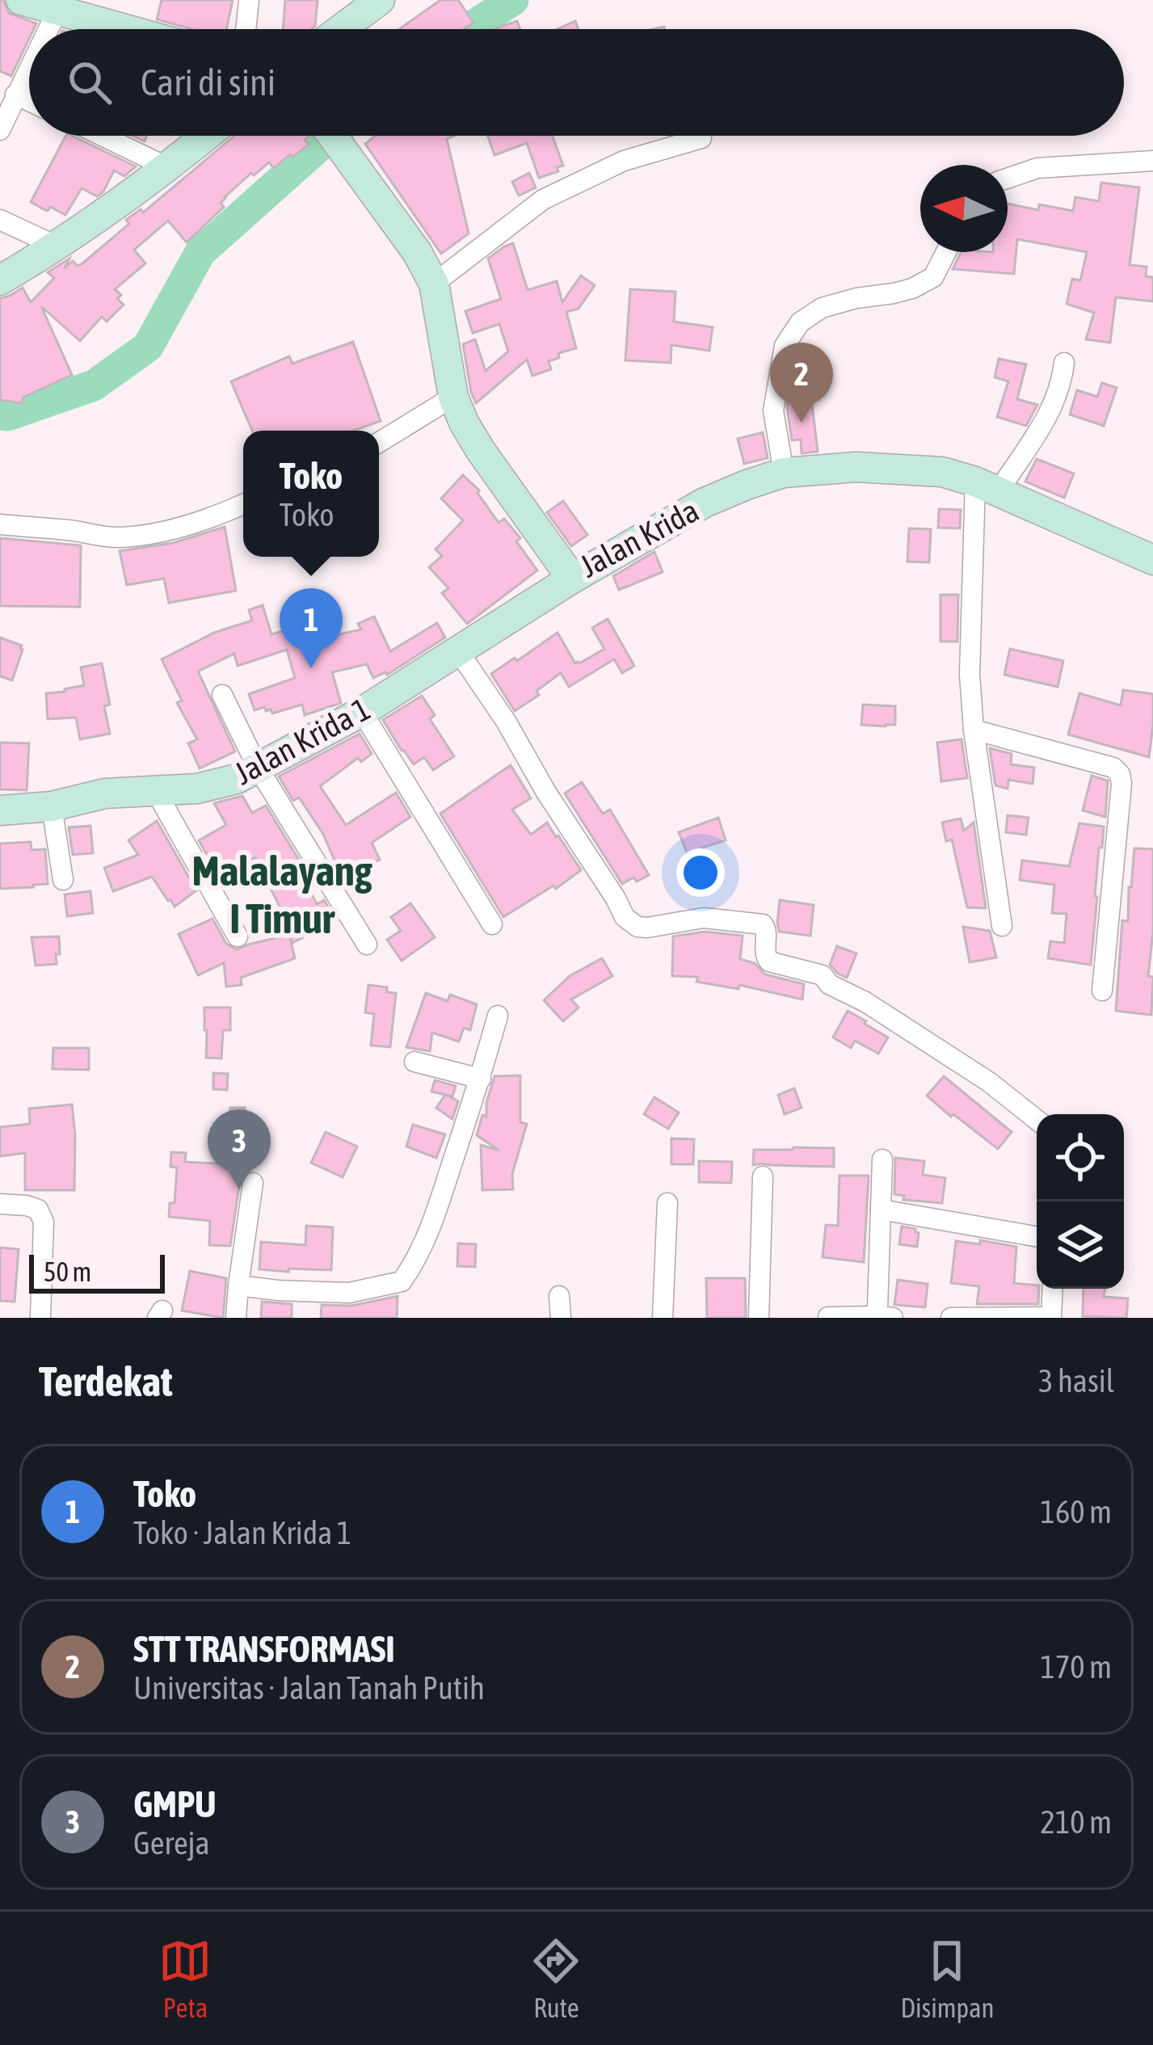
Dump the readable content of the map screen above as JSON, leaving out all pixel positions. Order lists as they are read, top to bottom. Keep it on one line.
{"streets":{"street":["Jalan Krida","Jalan Krida 1"]},"crossings":[["Jalan Krida","Jalan Krida 1"]],"districts":["Malalayang I Timur"],"scale_bar":"50 m","north":"left","page":{"search":"Cari di sini","pins":["2","1","3"],"popup":["Toko","Toko"],"scale":"50 m","heading":["Terdekat","3 hasil"],"list":[{"mark":"1","name":"Toko","note":"Toko · Jalan Krida 1","value":"160 m"},{"mark":"2","name":"STT TRANSFORMASI","note":"Universitas · Jalan Tanah Putih","value":"170 m"},{"mark":"3","name":"GMPU","note":"Gereja","value":"210 m"}],"nav":["Peta","Rute","Disimpan"]}}
